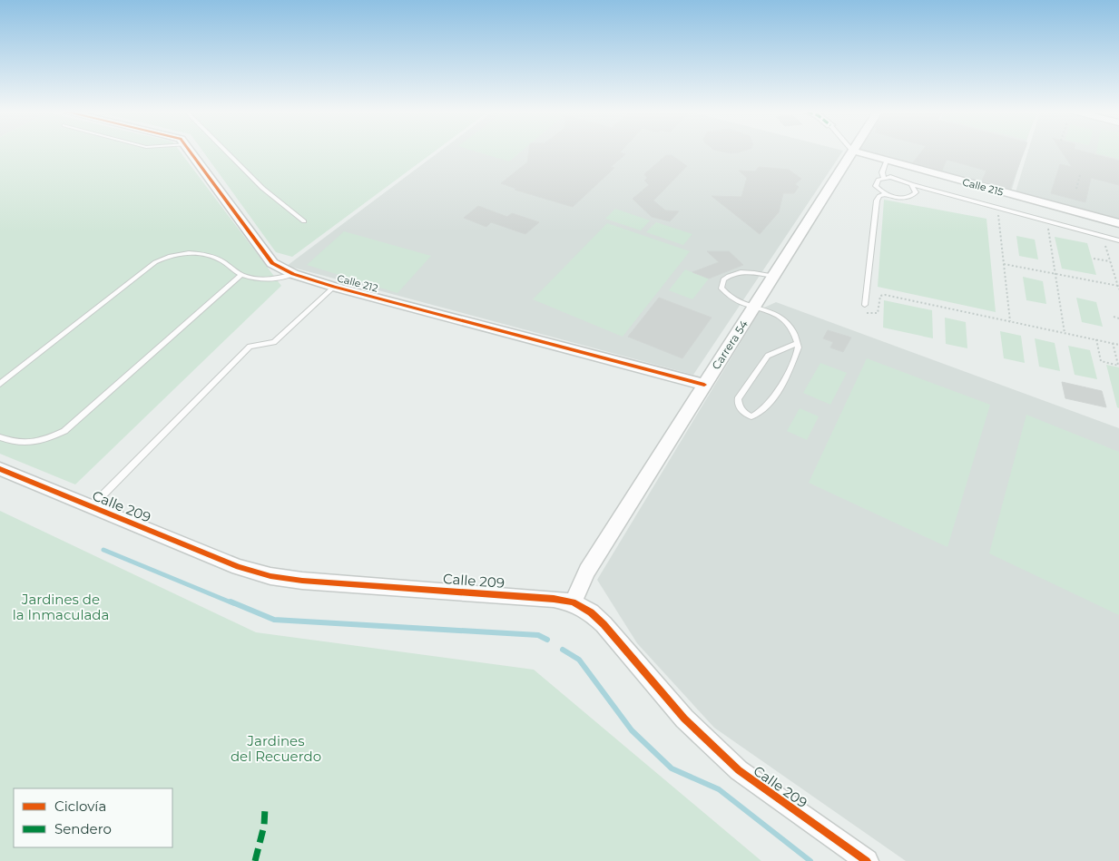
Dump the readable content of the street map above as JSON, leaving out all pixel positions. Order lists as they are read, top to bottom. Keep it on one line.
{"streets":{"street":["Calle 215","Calle 212","Carrera 54","Calle 209"]},"crossings":[["Calle 212","Carrera 54"],["Carrera 54","Calle 209"]],"parks":["Jardines de la Inmaculada","Jardines del Recuerdo"],"legend":["Ciclovía","Sendero"]}
